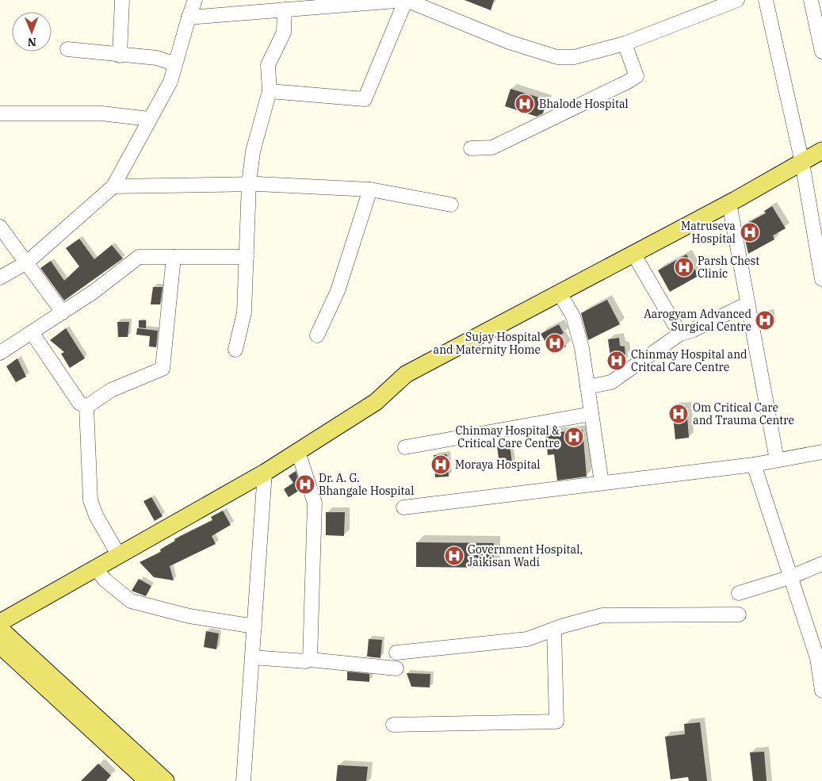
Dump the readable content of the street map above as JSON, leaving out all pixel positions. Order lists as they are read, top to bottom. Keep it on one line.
{"places":{"hospital":["Bhalode Hospital","Matruseva Hospital","Parsh Chest Clinic","Aarogyam Advanced Surgical Centre","Sujay Hospital and Maternity Home","Chinmay Hospital and Critcal Care Centre","Om Critical Care and Trauma Centre","Chinmay Hospital & Critical Care Centre","Moraya Hospital","Dr. A. G. Bhangale Hospital","Government Hospital, Jaikisan Wadi"]},"north":"bottom"}
